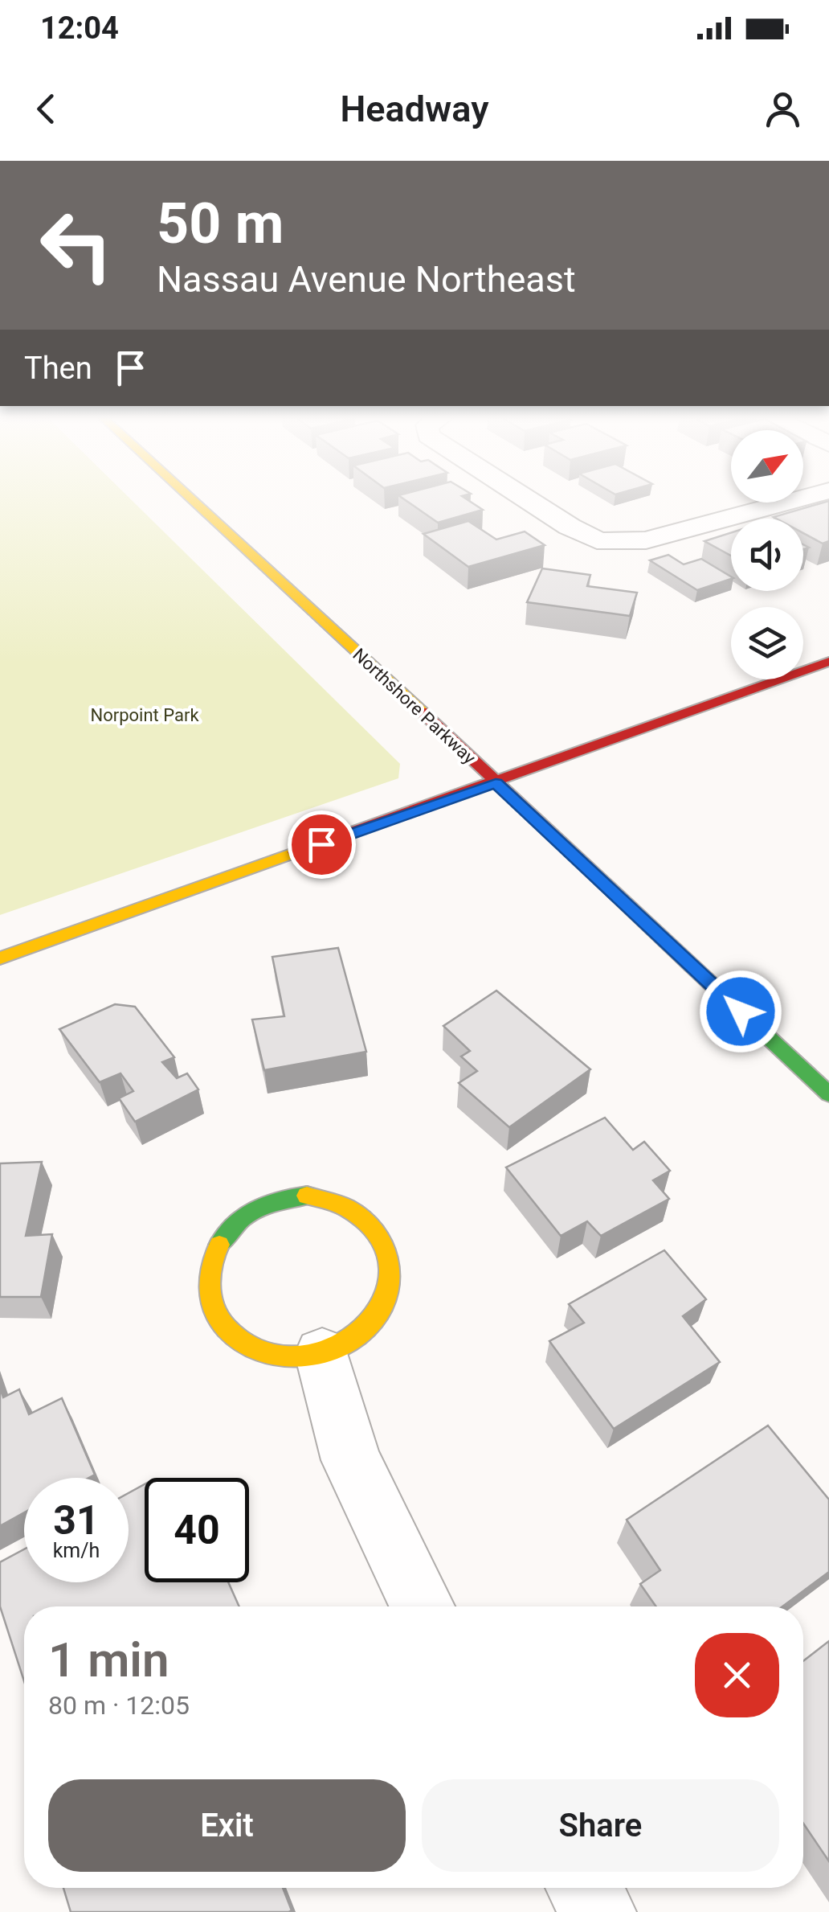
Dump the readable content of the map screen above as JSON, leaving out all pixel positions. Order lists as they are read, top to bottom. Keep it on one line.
{"streets":{"street":["Northshore Parkway"]},"parks":["Norpoint Park"],"north":"top right","page":{"status":"12:04","header":"Headway","turn":["50 m","Nassau Avenue Northeast"],"then":"Then","speed":"31 km/h","limit":"40","heading":["1 min","80 m · 12:05"],"buttons":["Exit","Share"]}}
